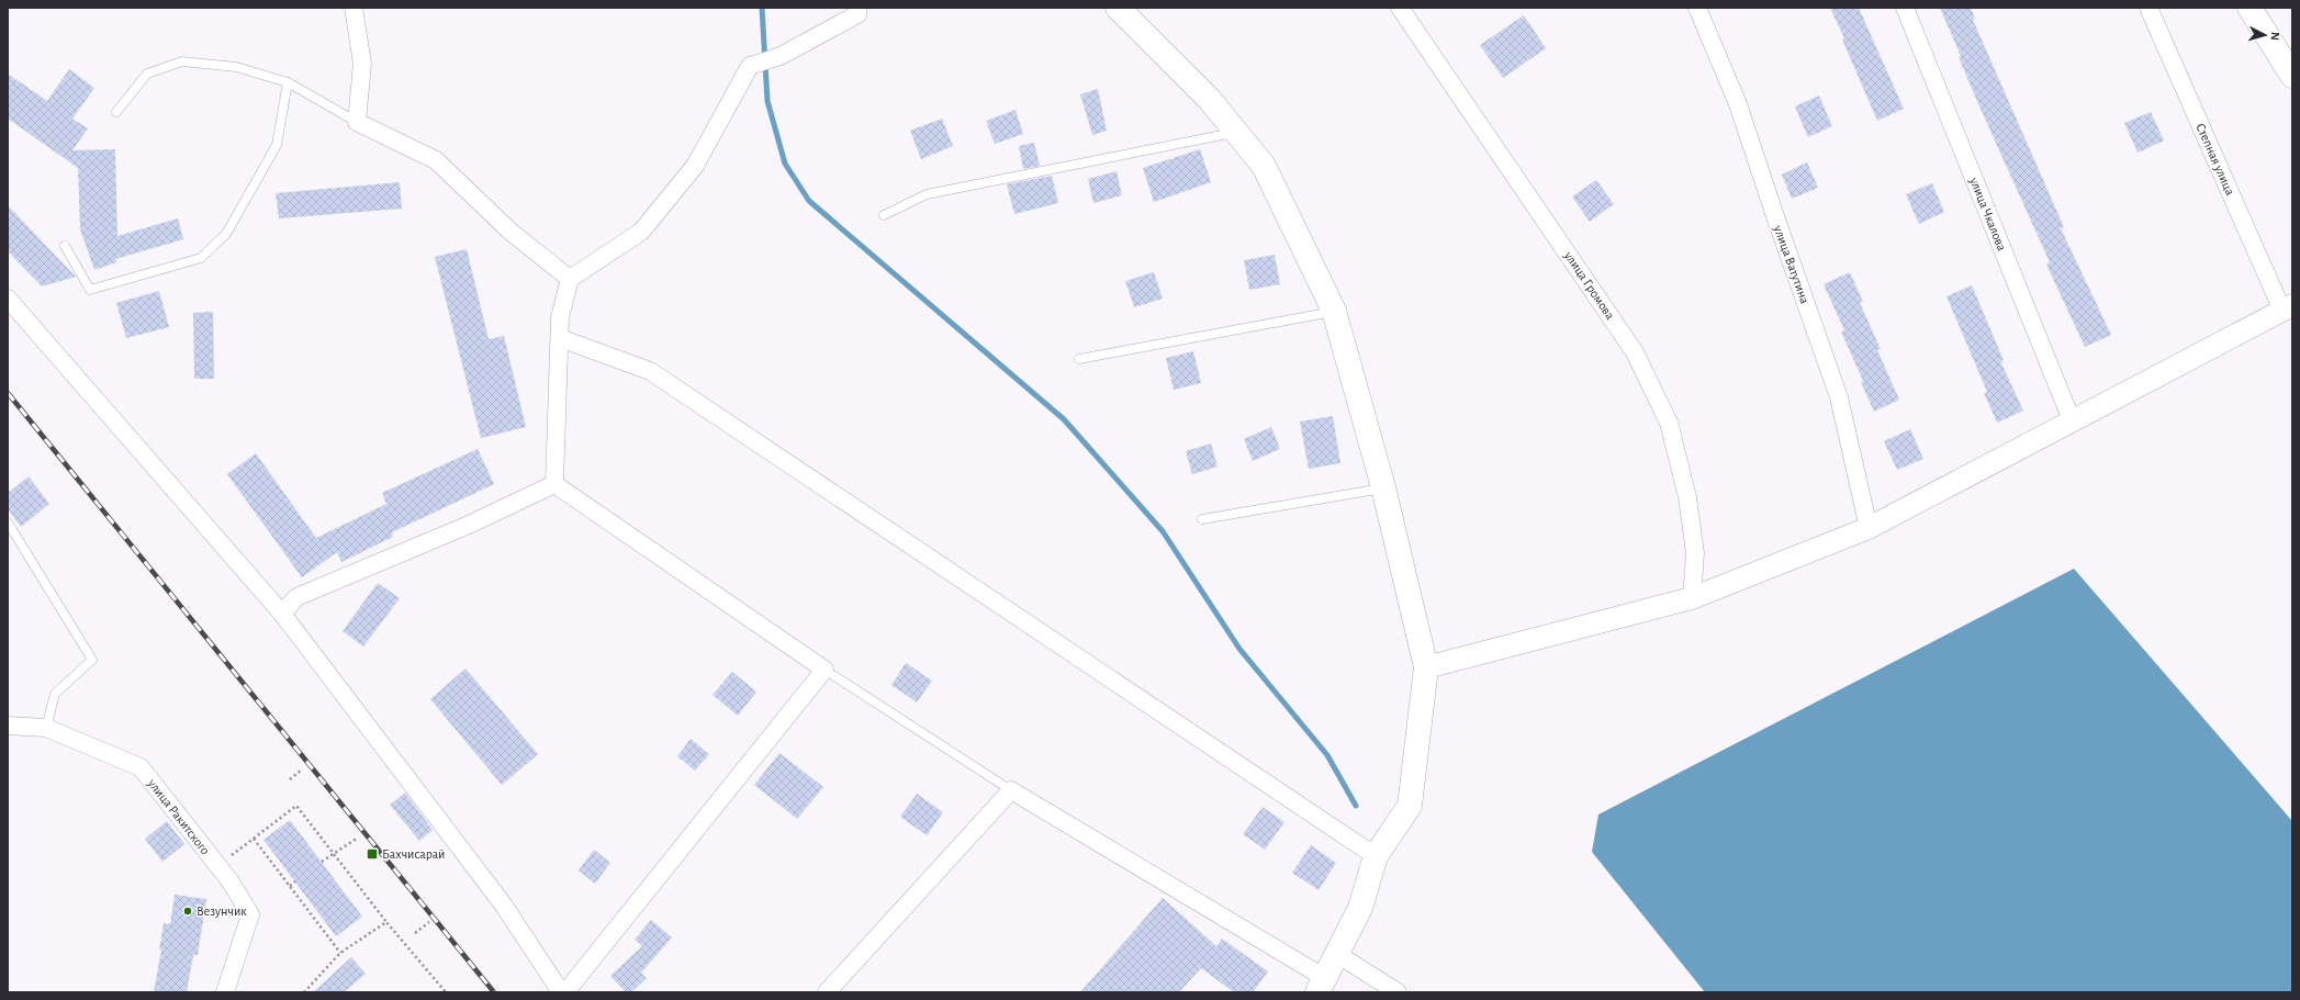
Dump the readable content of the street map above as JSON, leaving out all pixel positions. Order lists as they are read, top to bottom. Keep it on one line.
{"streets":{"street":["Степная улица","улица Чкалова","улица Ватутина","улица Громова","улица Ракитского"]},"places":{"transit":["Бахчисарай"],"other":["Везунчик"]},"north":"right"}
